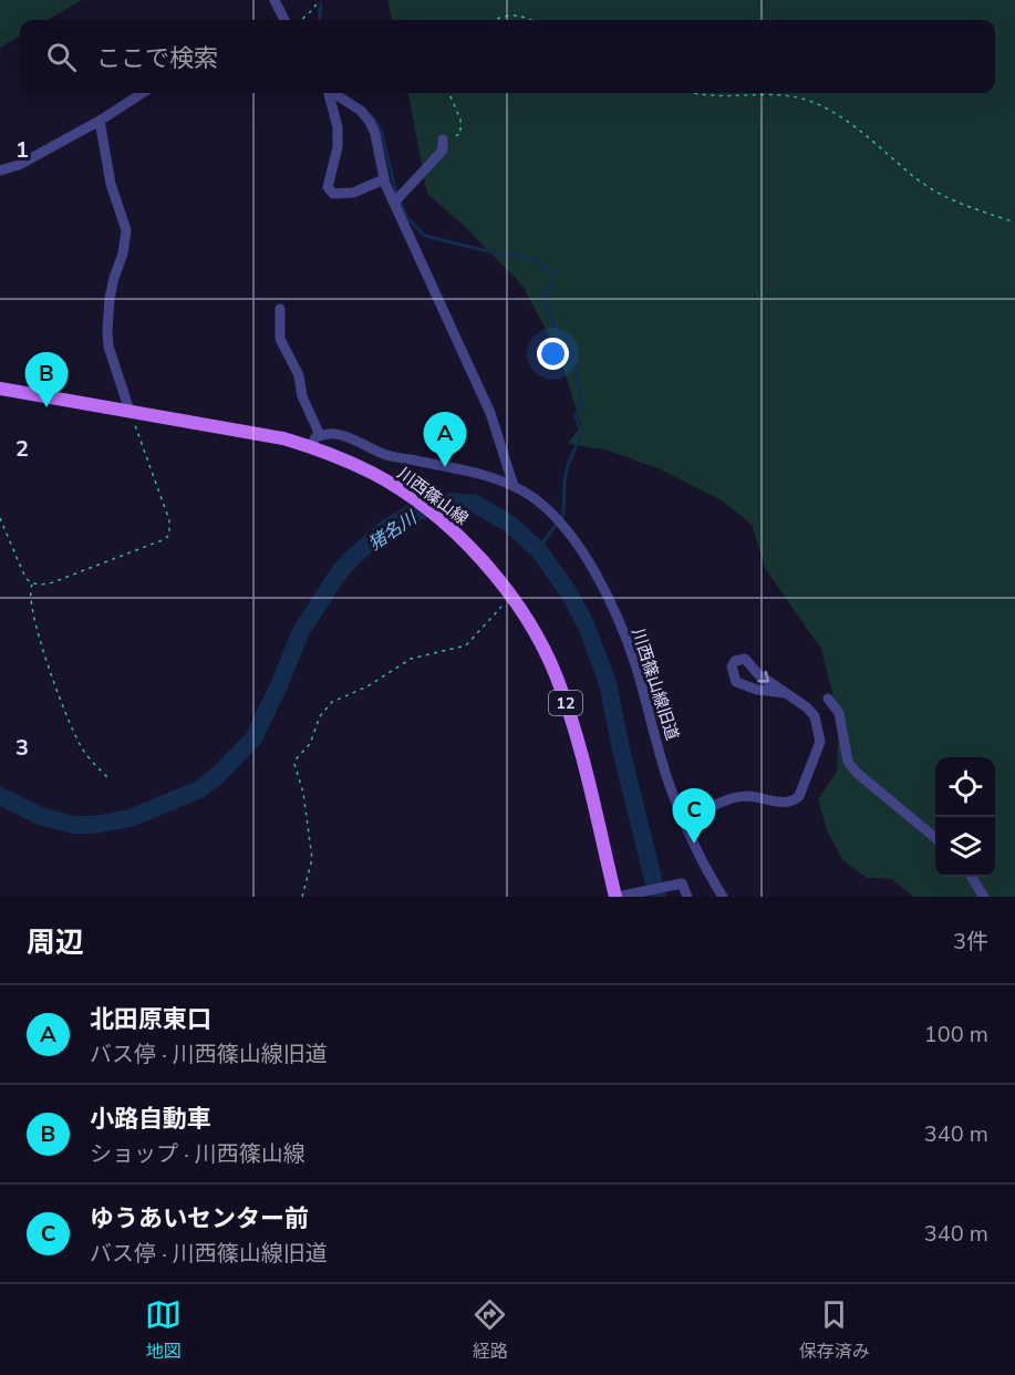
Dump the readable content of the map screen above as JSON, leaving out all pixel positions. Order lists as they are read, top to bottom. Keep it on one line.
{"streets":{"main road":["川西篠山線","12"],"street":["川西篠山線旧道"]},"water":["猪名川"],"page":{"search":"ここで検索","pins":["B","A","C"],"heading":["周辺","3件"],"list":[{"mark":"A","name":"北田原東口","note":"バス停 · 川西篠山線旧道","value":"100 m"},{"mark":"B","name":"小路自動車","note":"ショップ · 川西篠山線","value":"340 m"},{"mark":"C","name":"ゆうあいセンター前","note":"バス停 · 川西篠山線旧道","value":"340 m"}],"nav":["地図","経路","保存済み"]},"grid":{"rows":["1","2","3"]}}
